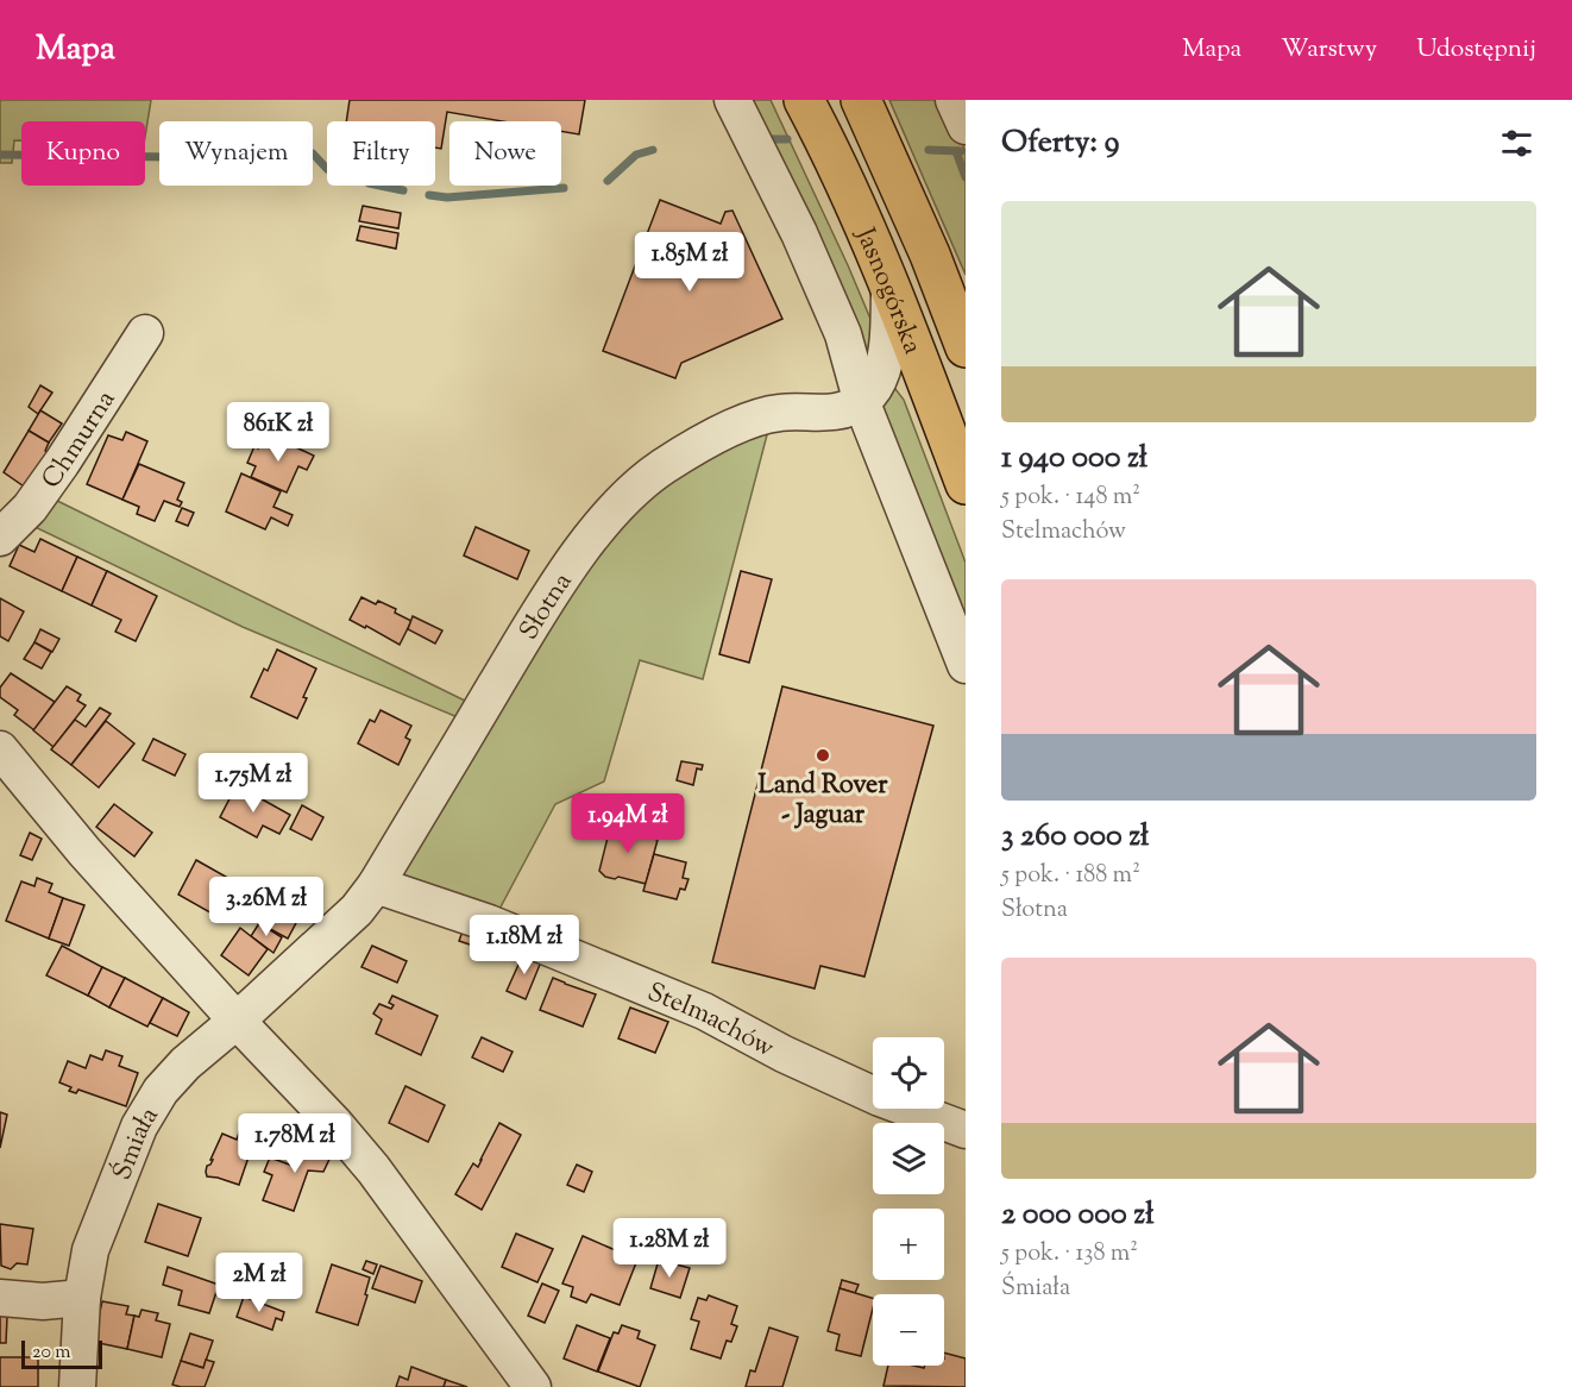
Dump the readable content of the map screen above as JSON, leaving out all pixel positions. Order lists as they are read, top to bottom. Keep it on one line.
{"streets":{"main road":["Jasnogórska"],"street":["Chmurna","Słotna","Stelmachów","Śmiała"]},"crossings":[["Słotna","Stelmachów"],["Słotna","Śmiała"]],"places":["Land Rover - Jaguar"],"scale_bar":"20 m","page":{"header":"Mapa","nav":["Mapa","Warstwy","Udostępnij"],"heading":"Oferty: 9","chip":["Kupno","Wynajem","Filtry","Nowe"],"list":[{"name":"1 940 000 zł","note":"5 pok. · 148 m² · Stelmachów"},{"name":"3 260 000 zł","note":"5 pok. · 188 m² · Słotna"},{"name":"2 000 000 zł","note":"5 pok. · 138 m² · Śmiała"}],"price":["1.85M zł","861K zł","1.75M zł","1.94M zł","3.26M zł","1.18M zł","1.78M zł","1.28M zł","2M zł"],"map_buttons":["+","−"],"scale":"20 m"}}
